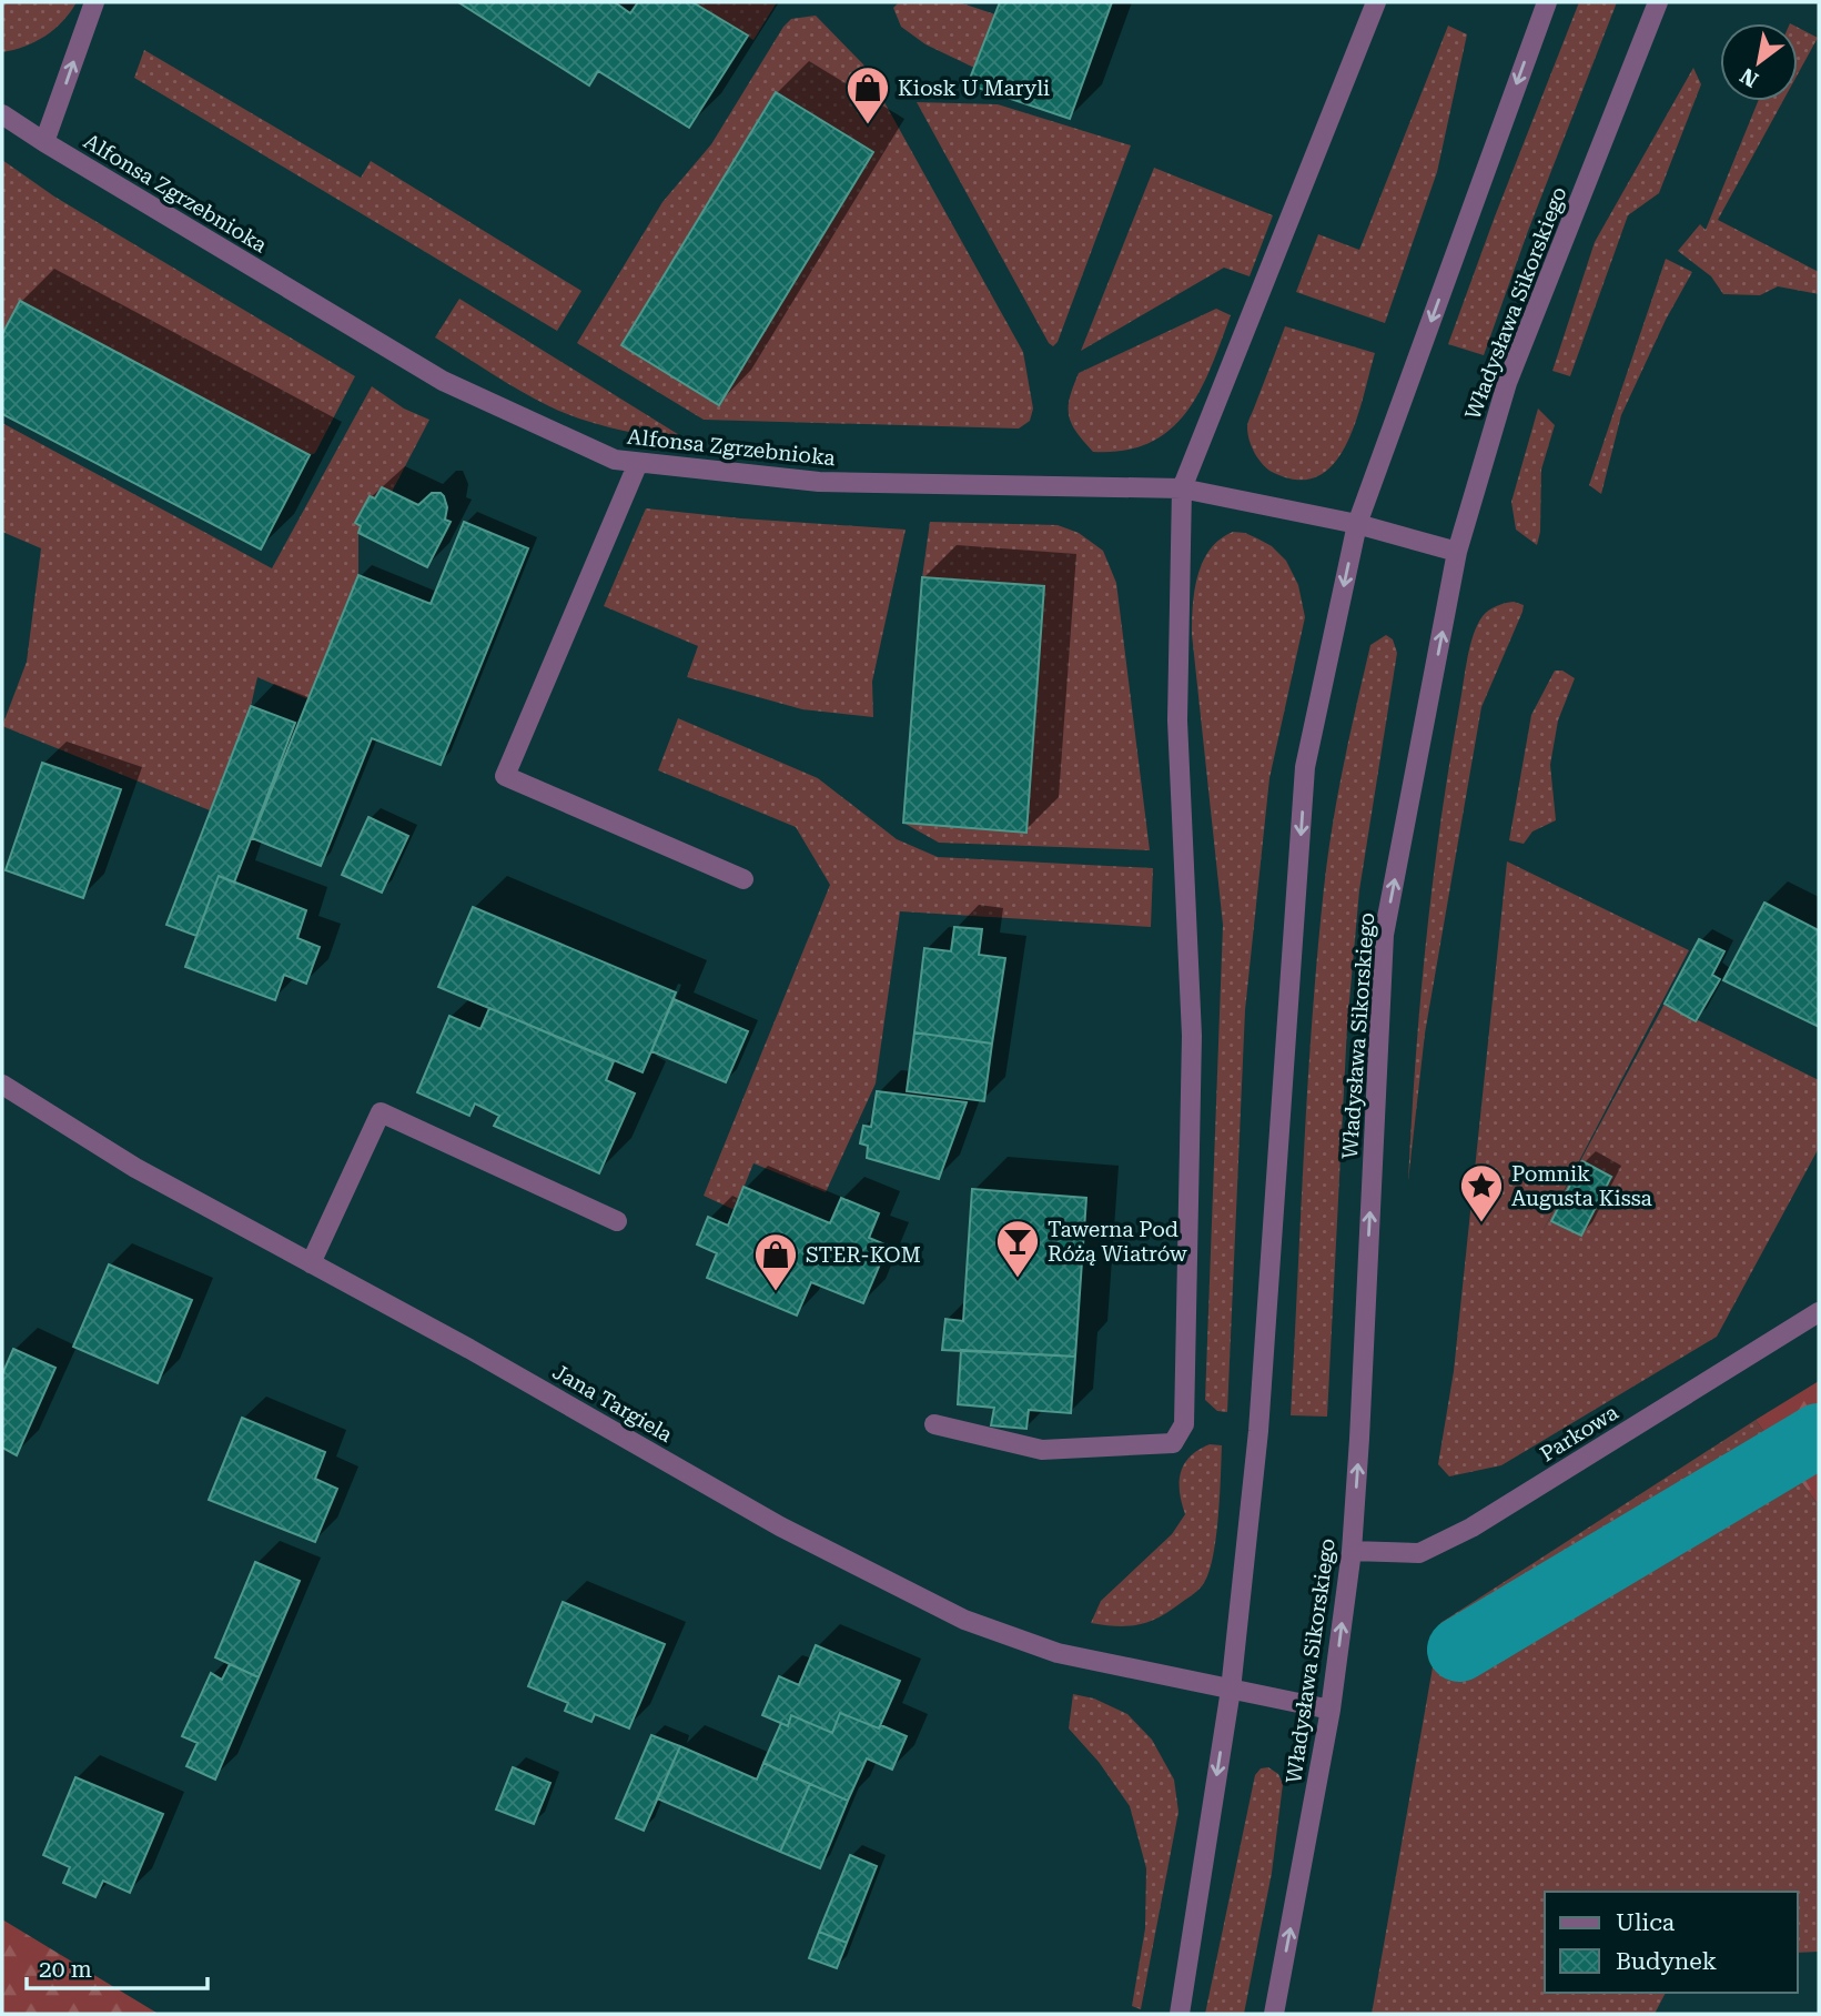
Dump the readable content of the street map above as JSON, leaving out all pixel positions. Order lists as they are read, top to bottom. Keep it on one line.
{"streets":{"street":["Alfonsa Zgrzebnioka","Władysława Sikorskiego","Jana Targiela","Parkowa"]},"crossings":[["Alfonsa Zgrzebnioka","Władysława Sikorskiego"],["Władysława Sikorskiego","Jana Targiela"],["Władysława Sikorskiego","Parkowa"]],"places":{"shop":["Kiosk U Maryli","STER-KOM"],"place":["Pomnik Augusta Kissa"],"bar":["Tawerna Pod Różą Wiatrów"]},"legend":["Ulica","Budynek"],"scale_bar":"20 m","north":"bottom left"}
